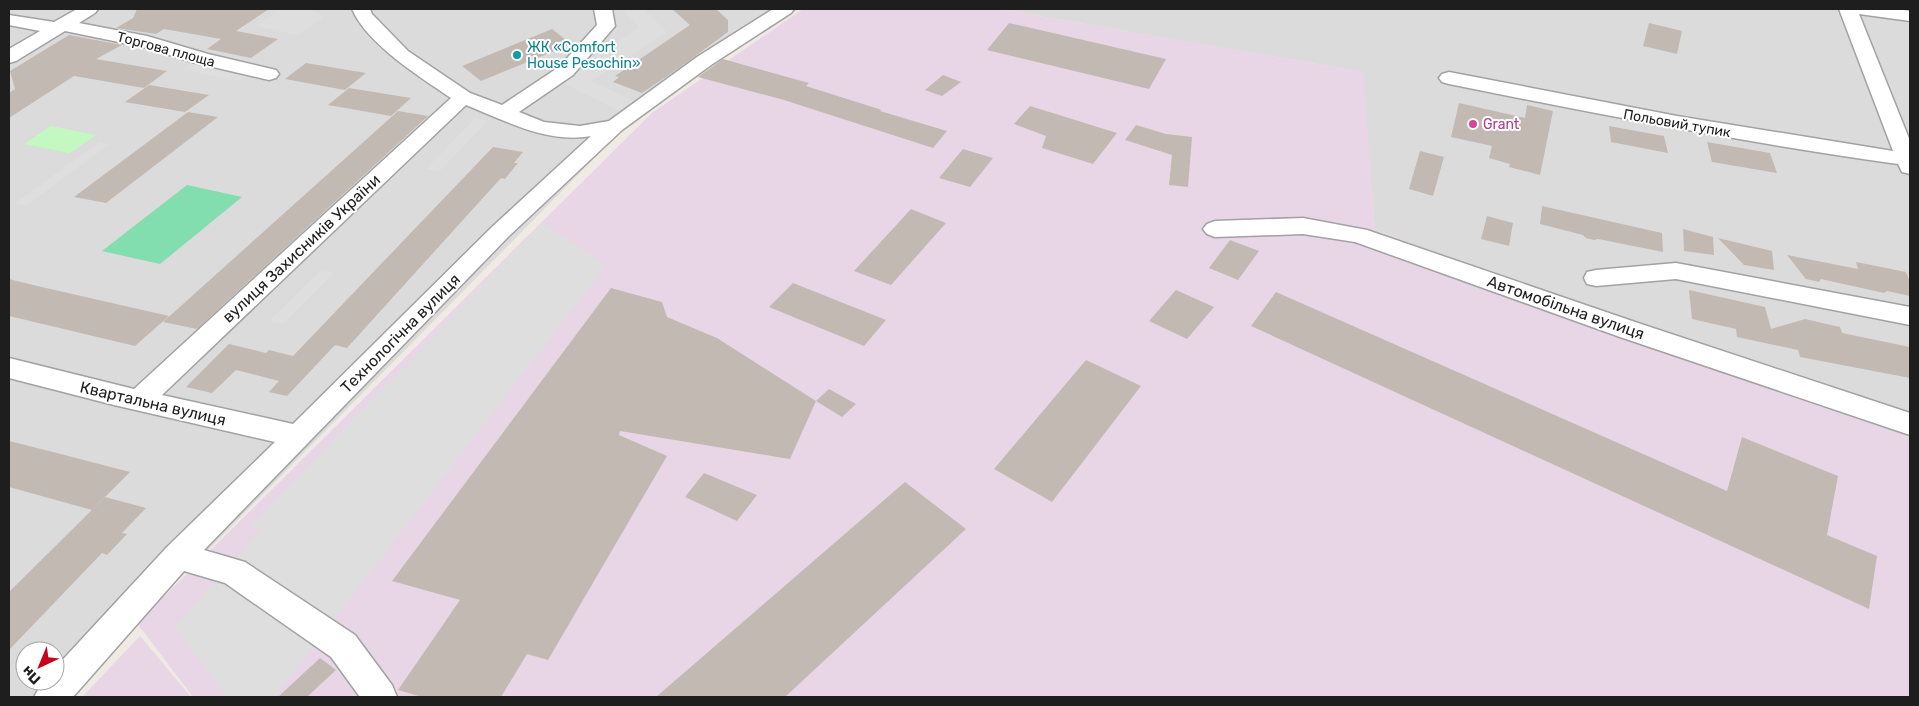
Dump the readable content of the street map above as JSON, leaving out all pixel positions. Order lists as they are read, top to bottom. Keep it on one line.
{"streets":{"street":["Торгова площа","Польовий тупик","вулиця Захисників України","Автомобільна вулиця","Технологічна вулиця","Квартальна вулиця"]},"crossings":[["вулиця Захисників України","Квартальна вулиця"],["Технологічна вулиця","Квартальна вулиця"]],"places":["ЖК «Comfort House Pesochin»","Grant"],"north":"bottom left"}
